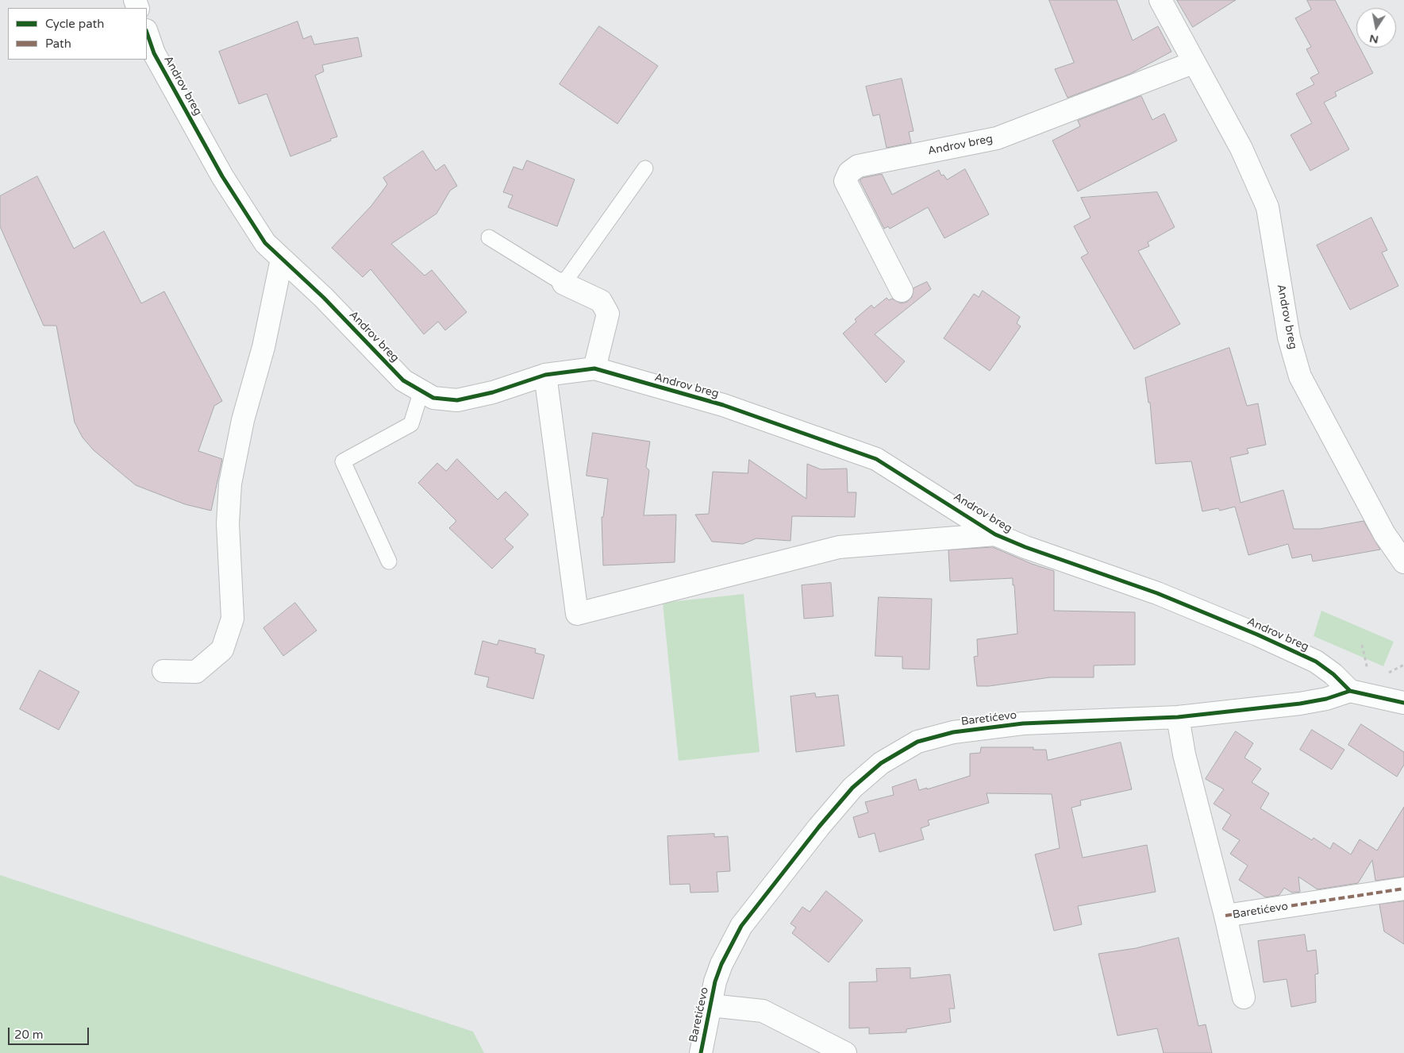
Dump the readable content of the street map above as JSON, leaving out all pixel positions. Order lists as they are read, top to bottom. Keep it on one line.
{"streets":{"street":["Androv breg","Baretićevo"]},"crossings":[["Androv breg","Baretićevo"]],"legend":["Cycle path","Path"],"scale_bar":"20 m","north":"bottom"}
